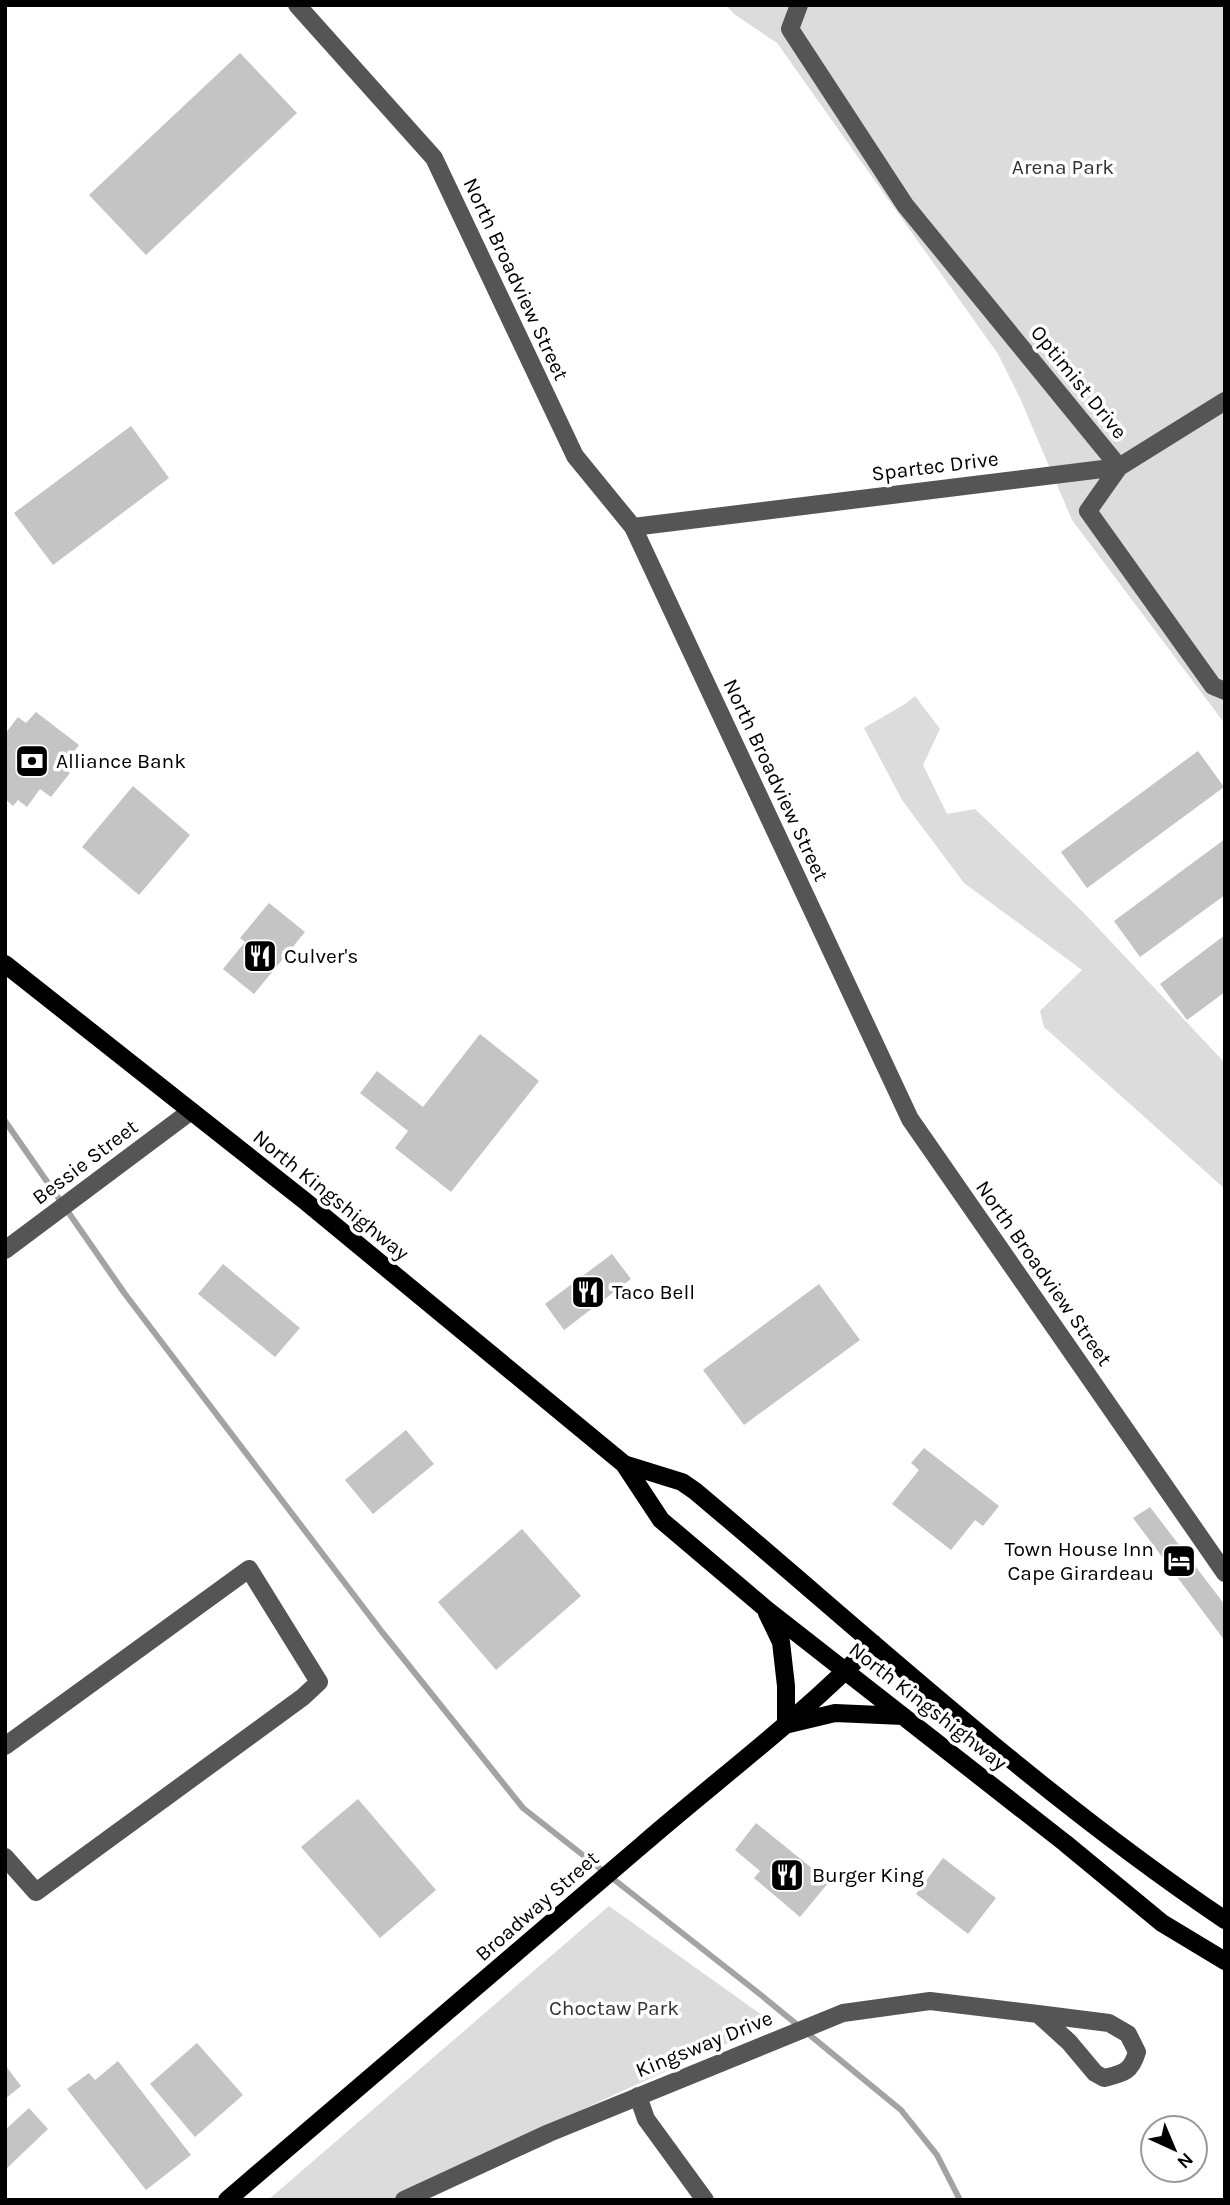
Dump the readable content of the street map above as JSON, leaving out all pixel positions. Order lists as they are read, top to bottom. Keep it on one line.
{"streets":{"main road":["North Kingshighway","Broadway Street"],"street":["North Broadview Street","Optimist Drive","Spartec Drive","Bessie Street","Kingsway Drive"]},"crossings":[["North Broadview Street","Spartec Drive"],["Optimist Drive","Spartec Drive"],["Bessie Street","North Kingshighway"],["North Kingshighway","Broadway Street"]],"parks":["Arena Park","Choctaw Park"],"places":{"bank":["Alliance Bank"],"restaurant":["Culver's","Taco Bell","Burger King"],"hotel":["Town House Inn Cape Girardeau"]},"north":"bottom right"}
